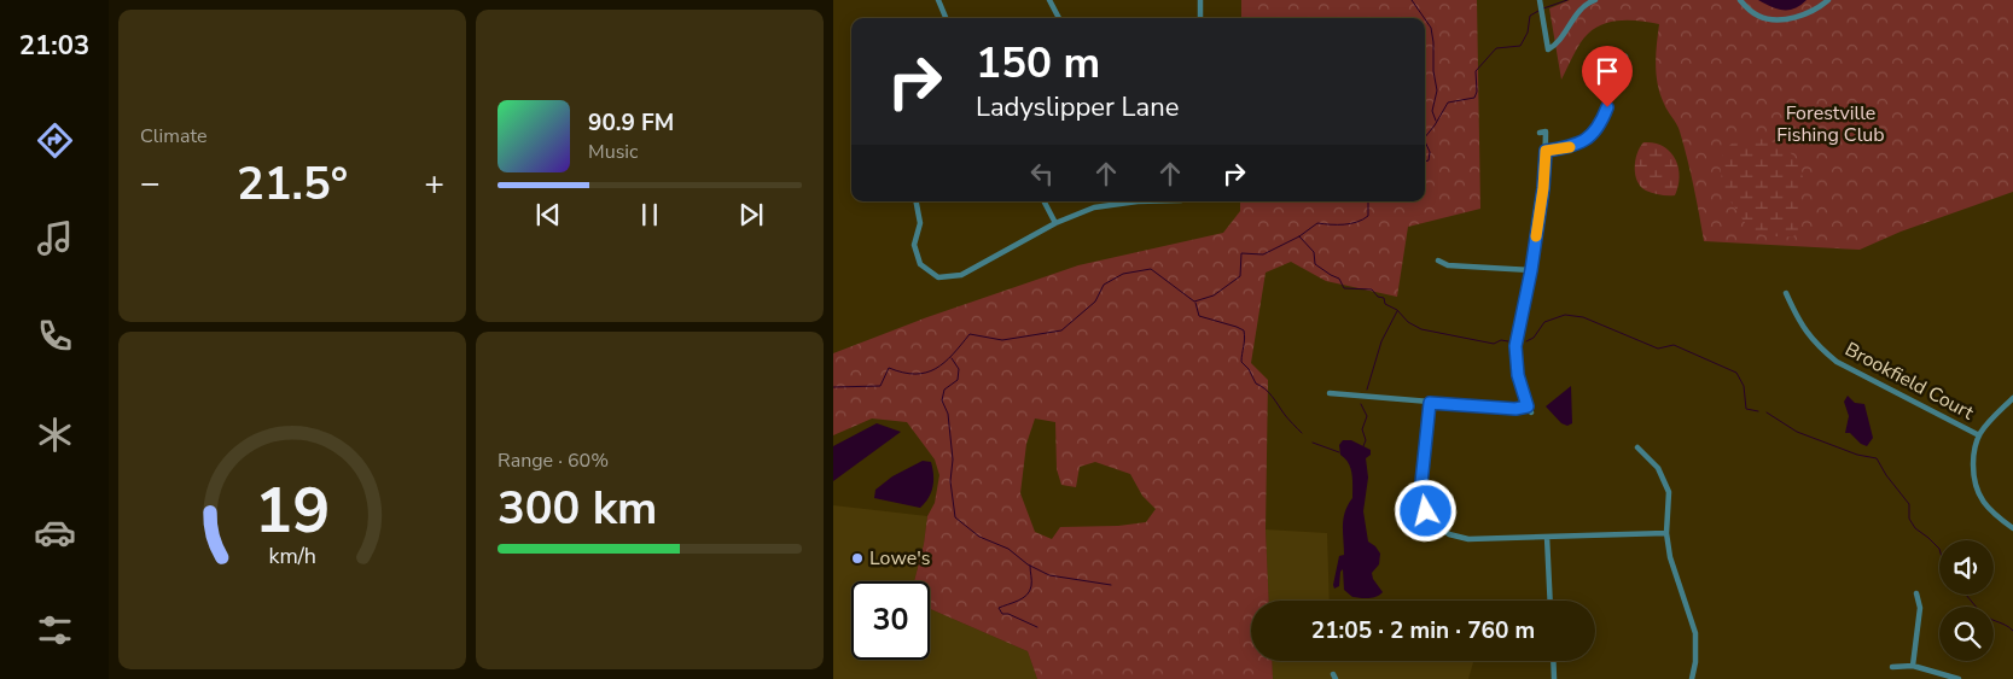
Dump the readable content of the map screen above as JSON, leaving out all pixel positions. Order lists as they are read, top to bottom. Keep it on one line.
{"streets":{"street":["Brookfield Court"]},"parks":["Forestville Fishing Club"],"places":["Lowe's"],"page":{"tabs":"21:03","tile":["Climate",["Range · 60%","300 km"]],"turn":["150 m","Ladyslipper Lane"],"song":["90.9 FM","Music"],"heat":["−","21.5°","+"],"limit":"30","trip":"21:05 · 2 min · 760 m","gauge":["19","km/h"]}}
